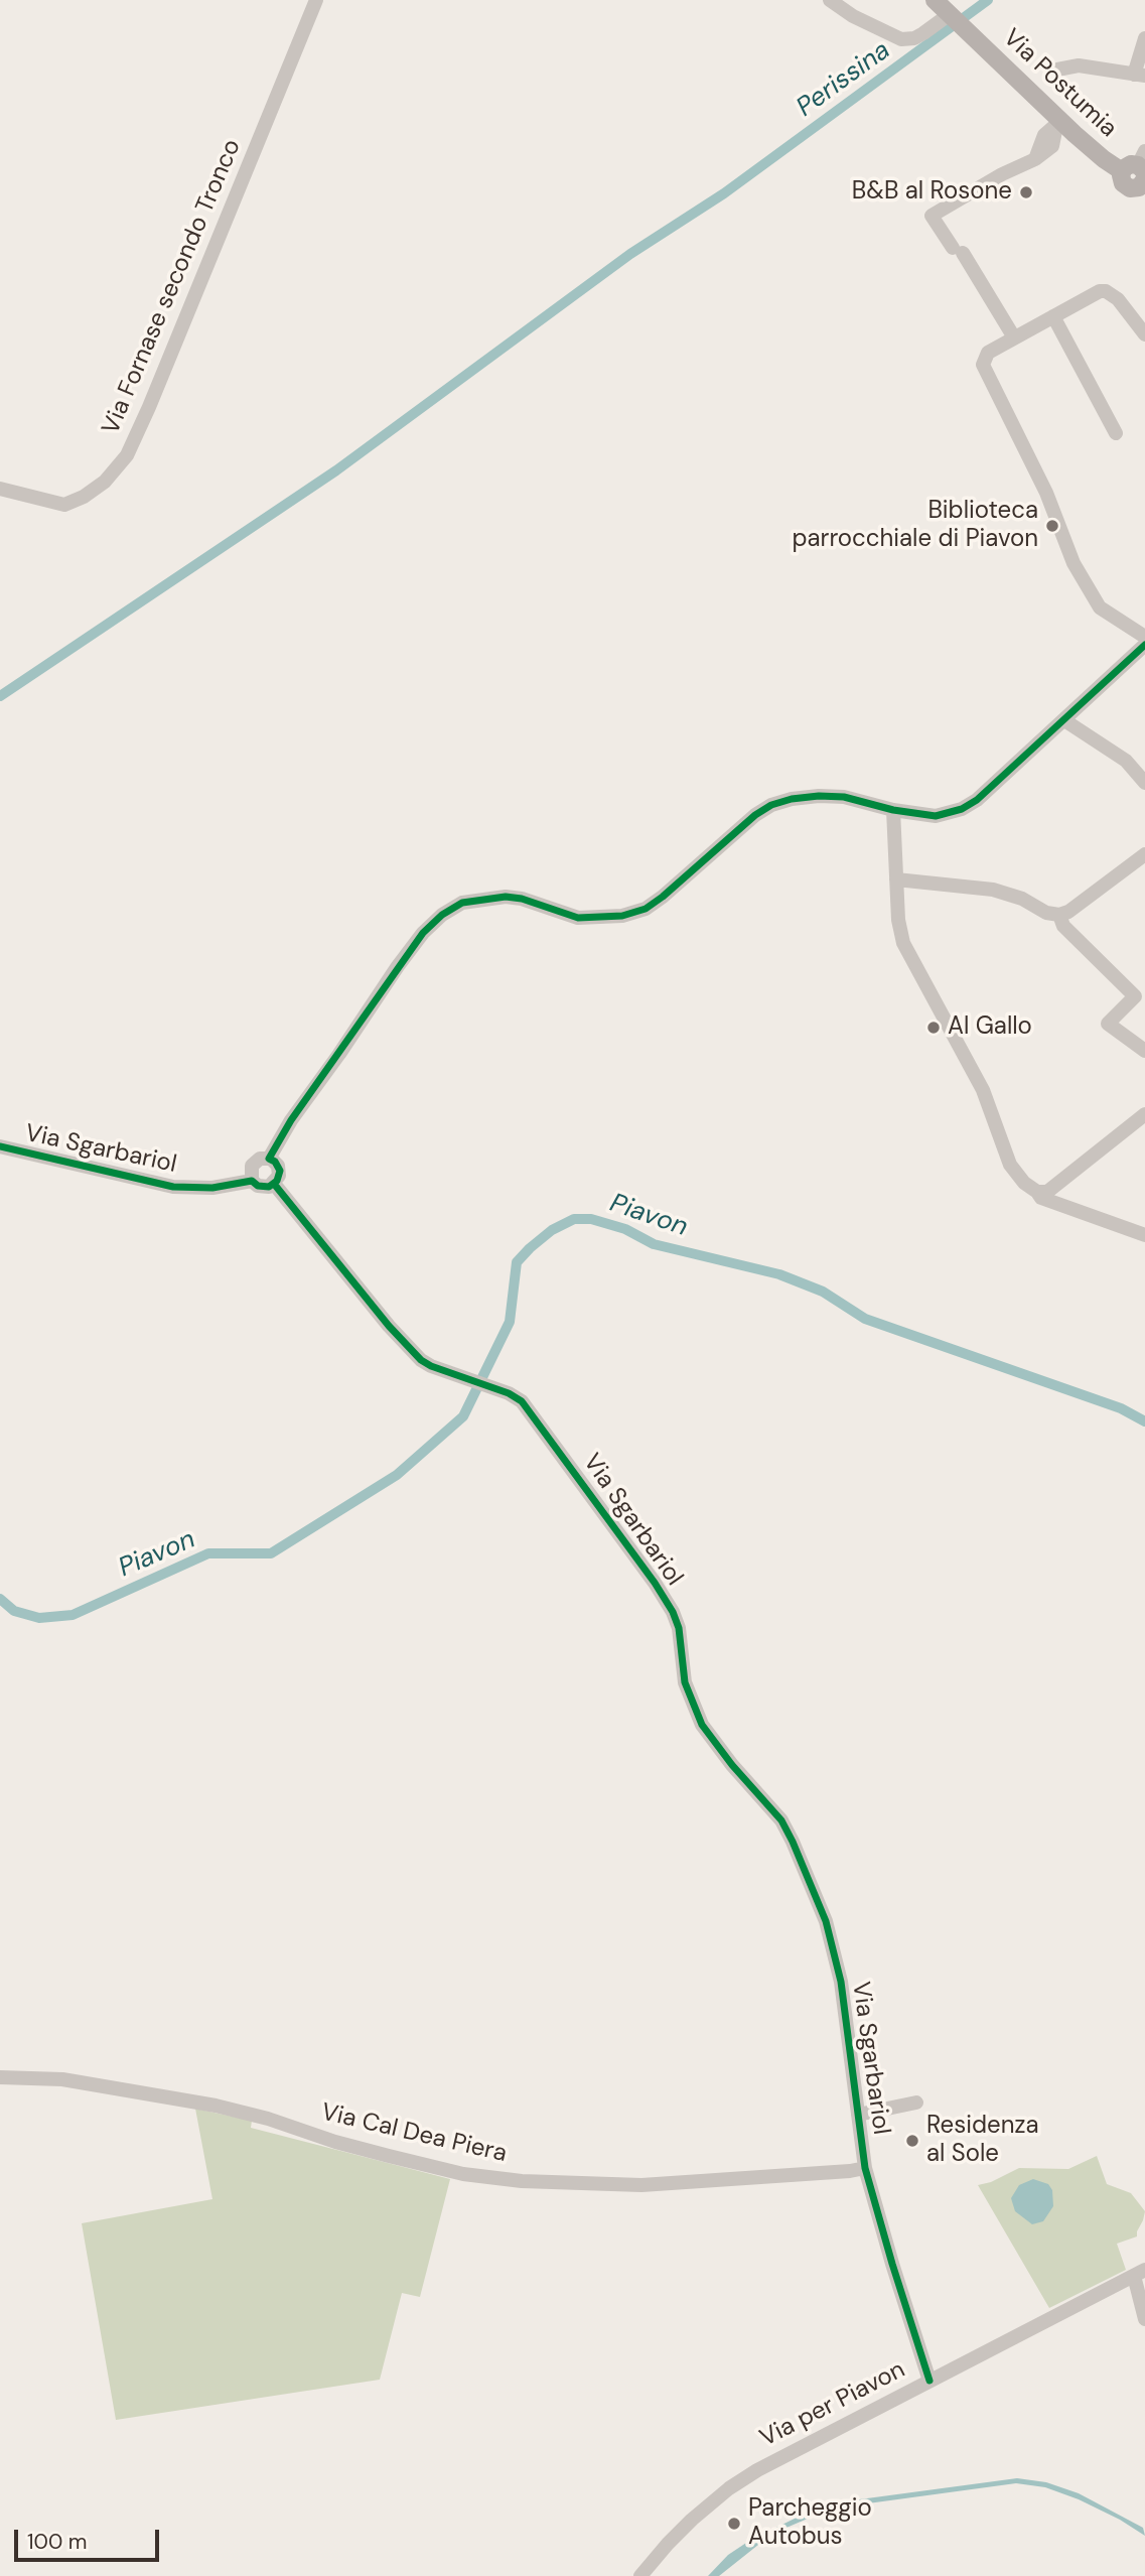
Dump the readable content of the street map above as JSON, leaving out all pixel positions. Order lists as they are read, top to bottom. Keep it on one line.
{"streets":{"main road":["Via Postumia"],"street":["Via Fornase secondo Tronco","Via Sgarbariol","Via Cal Dea Piera","Via per Piavon"]},"crossings":[["Via Sgarbariol","Via Cal Dea Piera"],["Via Sgarbariol","Via per Piavon"]],"water":["Perissina","Piavon"],"places":["B&B al Rosone","Biblioteca parrocchiale di Piavon","Al Gallo","Residenza al Sole","Parcheggio Autobus"],"scale_bar":"100 m"}
